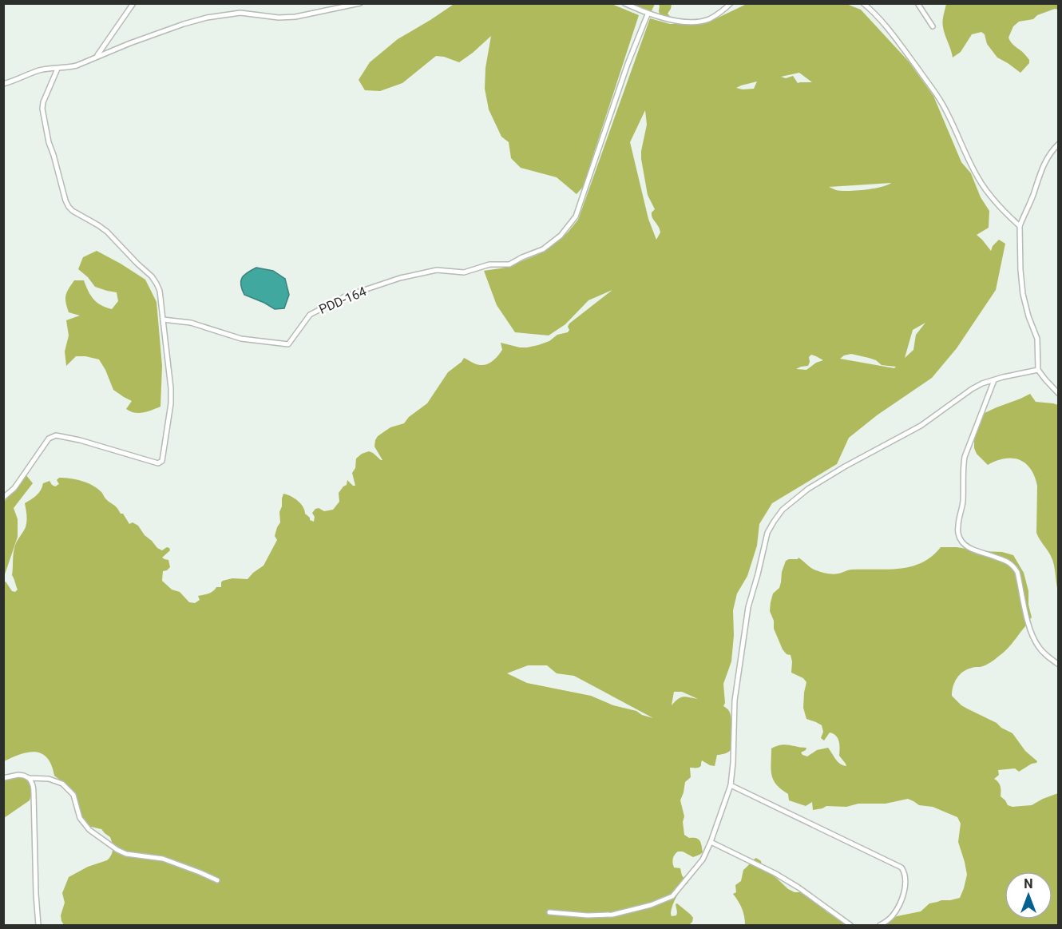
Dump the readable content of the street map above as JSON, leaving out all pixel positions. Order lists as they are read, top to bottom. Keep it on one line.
{"streets":{"street":["PDD-164"]},"north":"top"}
